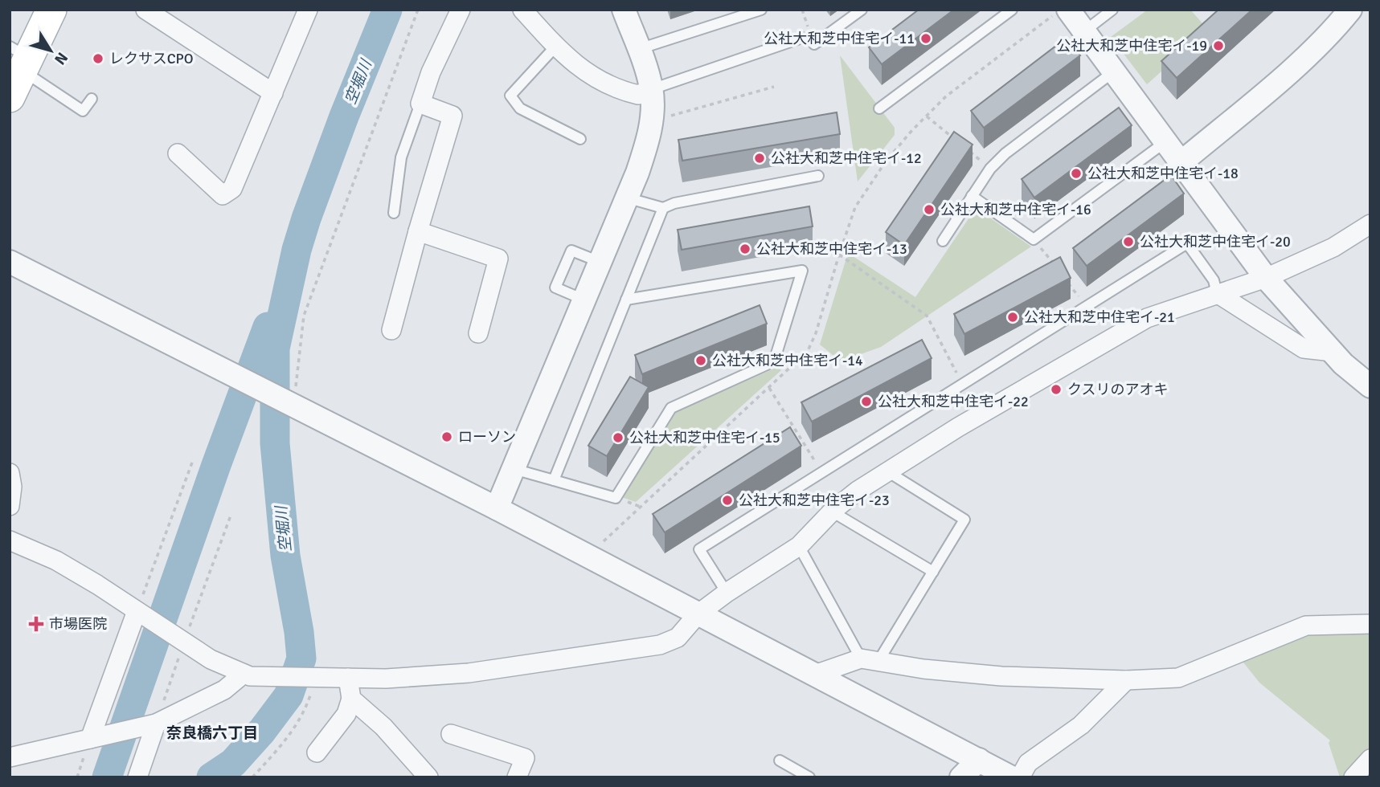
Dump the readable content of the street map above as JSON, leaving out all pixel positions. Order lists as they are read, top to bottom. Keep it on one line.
{"districts":["奈良橋六丁目"],"water":["空堀川"],"places":{"other":["公社大和芝中住宅イ-11","公社大和芝中住宅イ-19","レクサスCPO","公社大和芝中住宅イ-12","公社大和芝中住宅イ-18","公社大和芝中住宅イ-16","公社大和芝中住宅イ-20","公社大和芝中住宅イ-13","公社大和芝中住宅イ-21","公社大和芝中住宅イ-14","クスリのアオキ","公社大和芝中住宅イ-22","ローソン","公社大和芝中住宅イ-15","公社大和芝中住宅イ-23"],"health":["市場医院"]},"north":"bottom right"}
